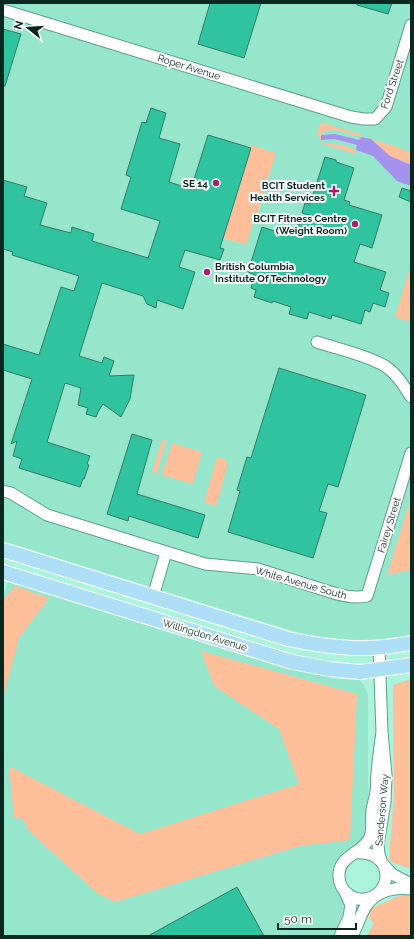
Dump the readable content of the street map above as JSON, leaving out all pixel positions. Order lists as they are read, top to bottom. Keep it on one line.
{"streets":{"main road":["Willingdon Avenue"],"street":["Roper Avenue","Ford Street","Fairey Street","White Avenue South","Sanderson Way"]},"crossings":[["Roper Avenue","Ford Street"],["Fairey Street","White Avenue South"],["Willingdon Avenue","Sanderson Way"]],"places":{"other":["SE 14","BCIT Fitness Centre (Weight Room)","British Columbia Institute Of Technology"],"health":["BCIT Student Health Services"]},"scale_bar":"50 m","north":"left"}
